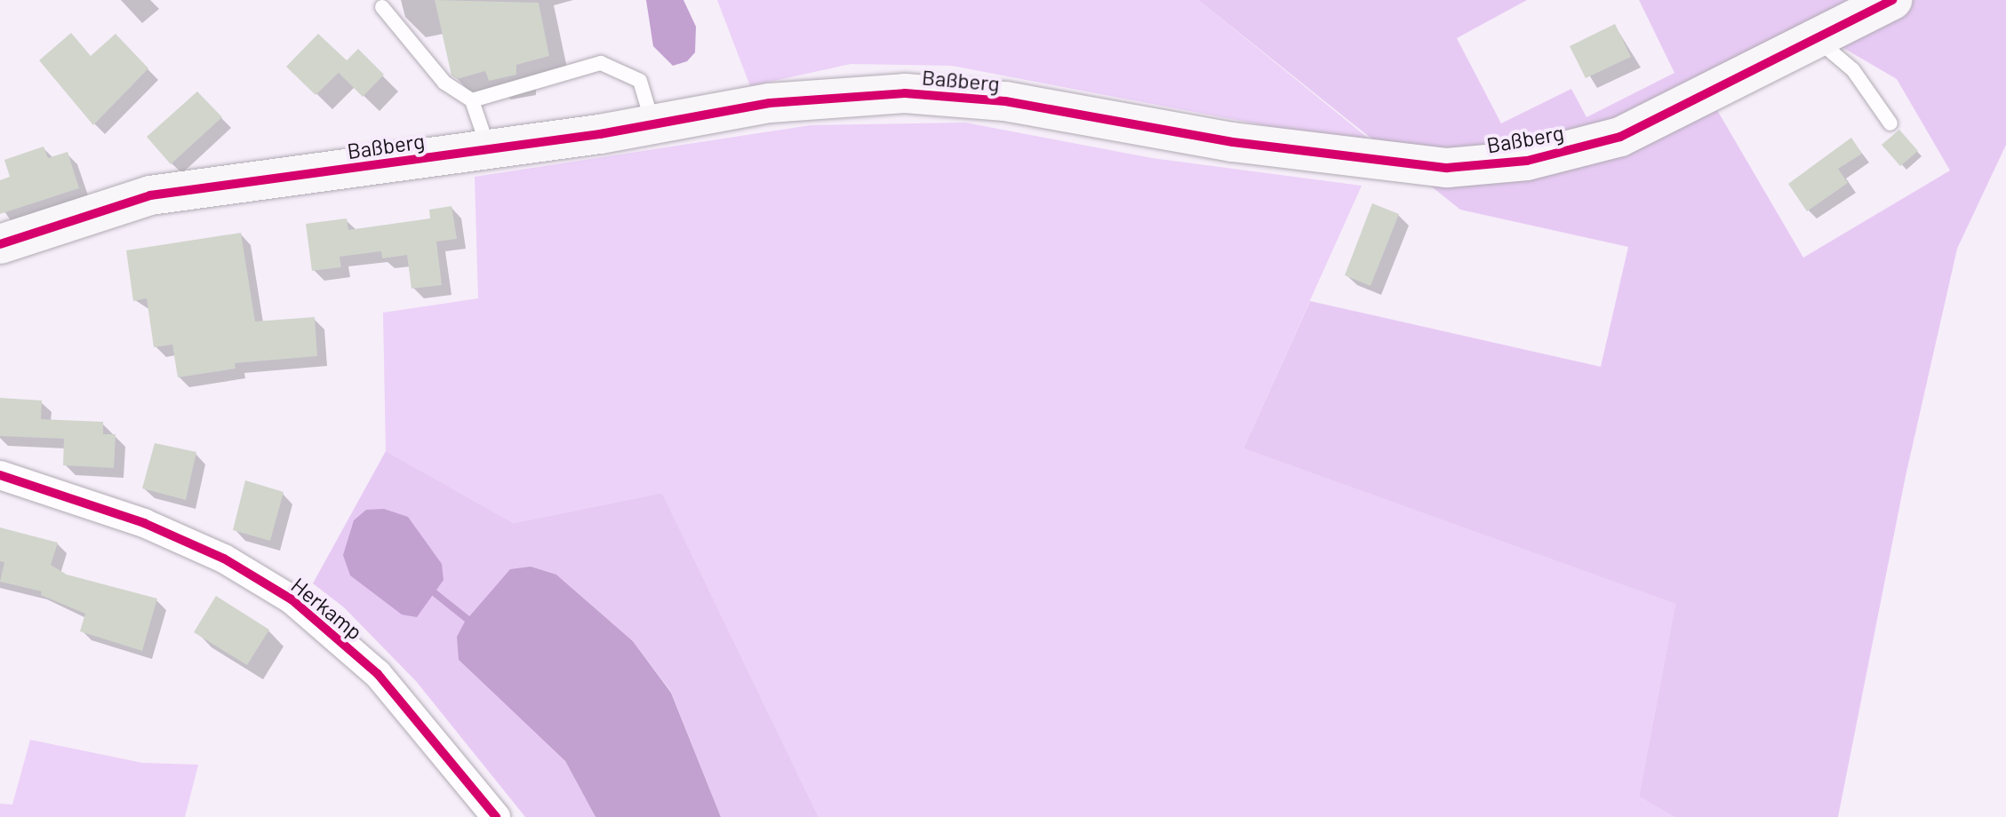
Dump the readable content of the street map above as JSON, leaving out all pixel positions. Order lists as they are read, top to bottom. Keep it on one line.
{"streets":{"street":["Baßberg","Herkamp"]}}
